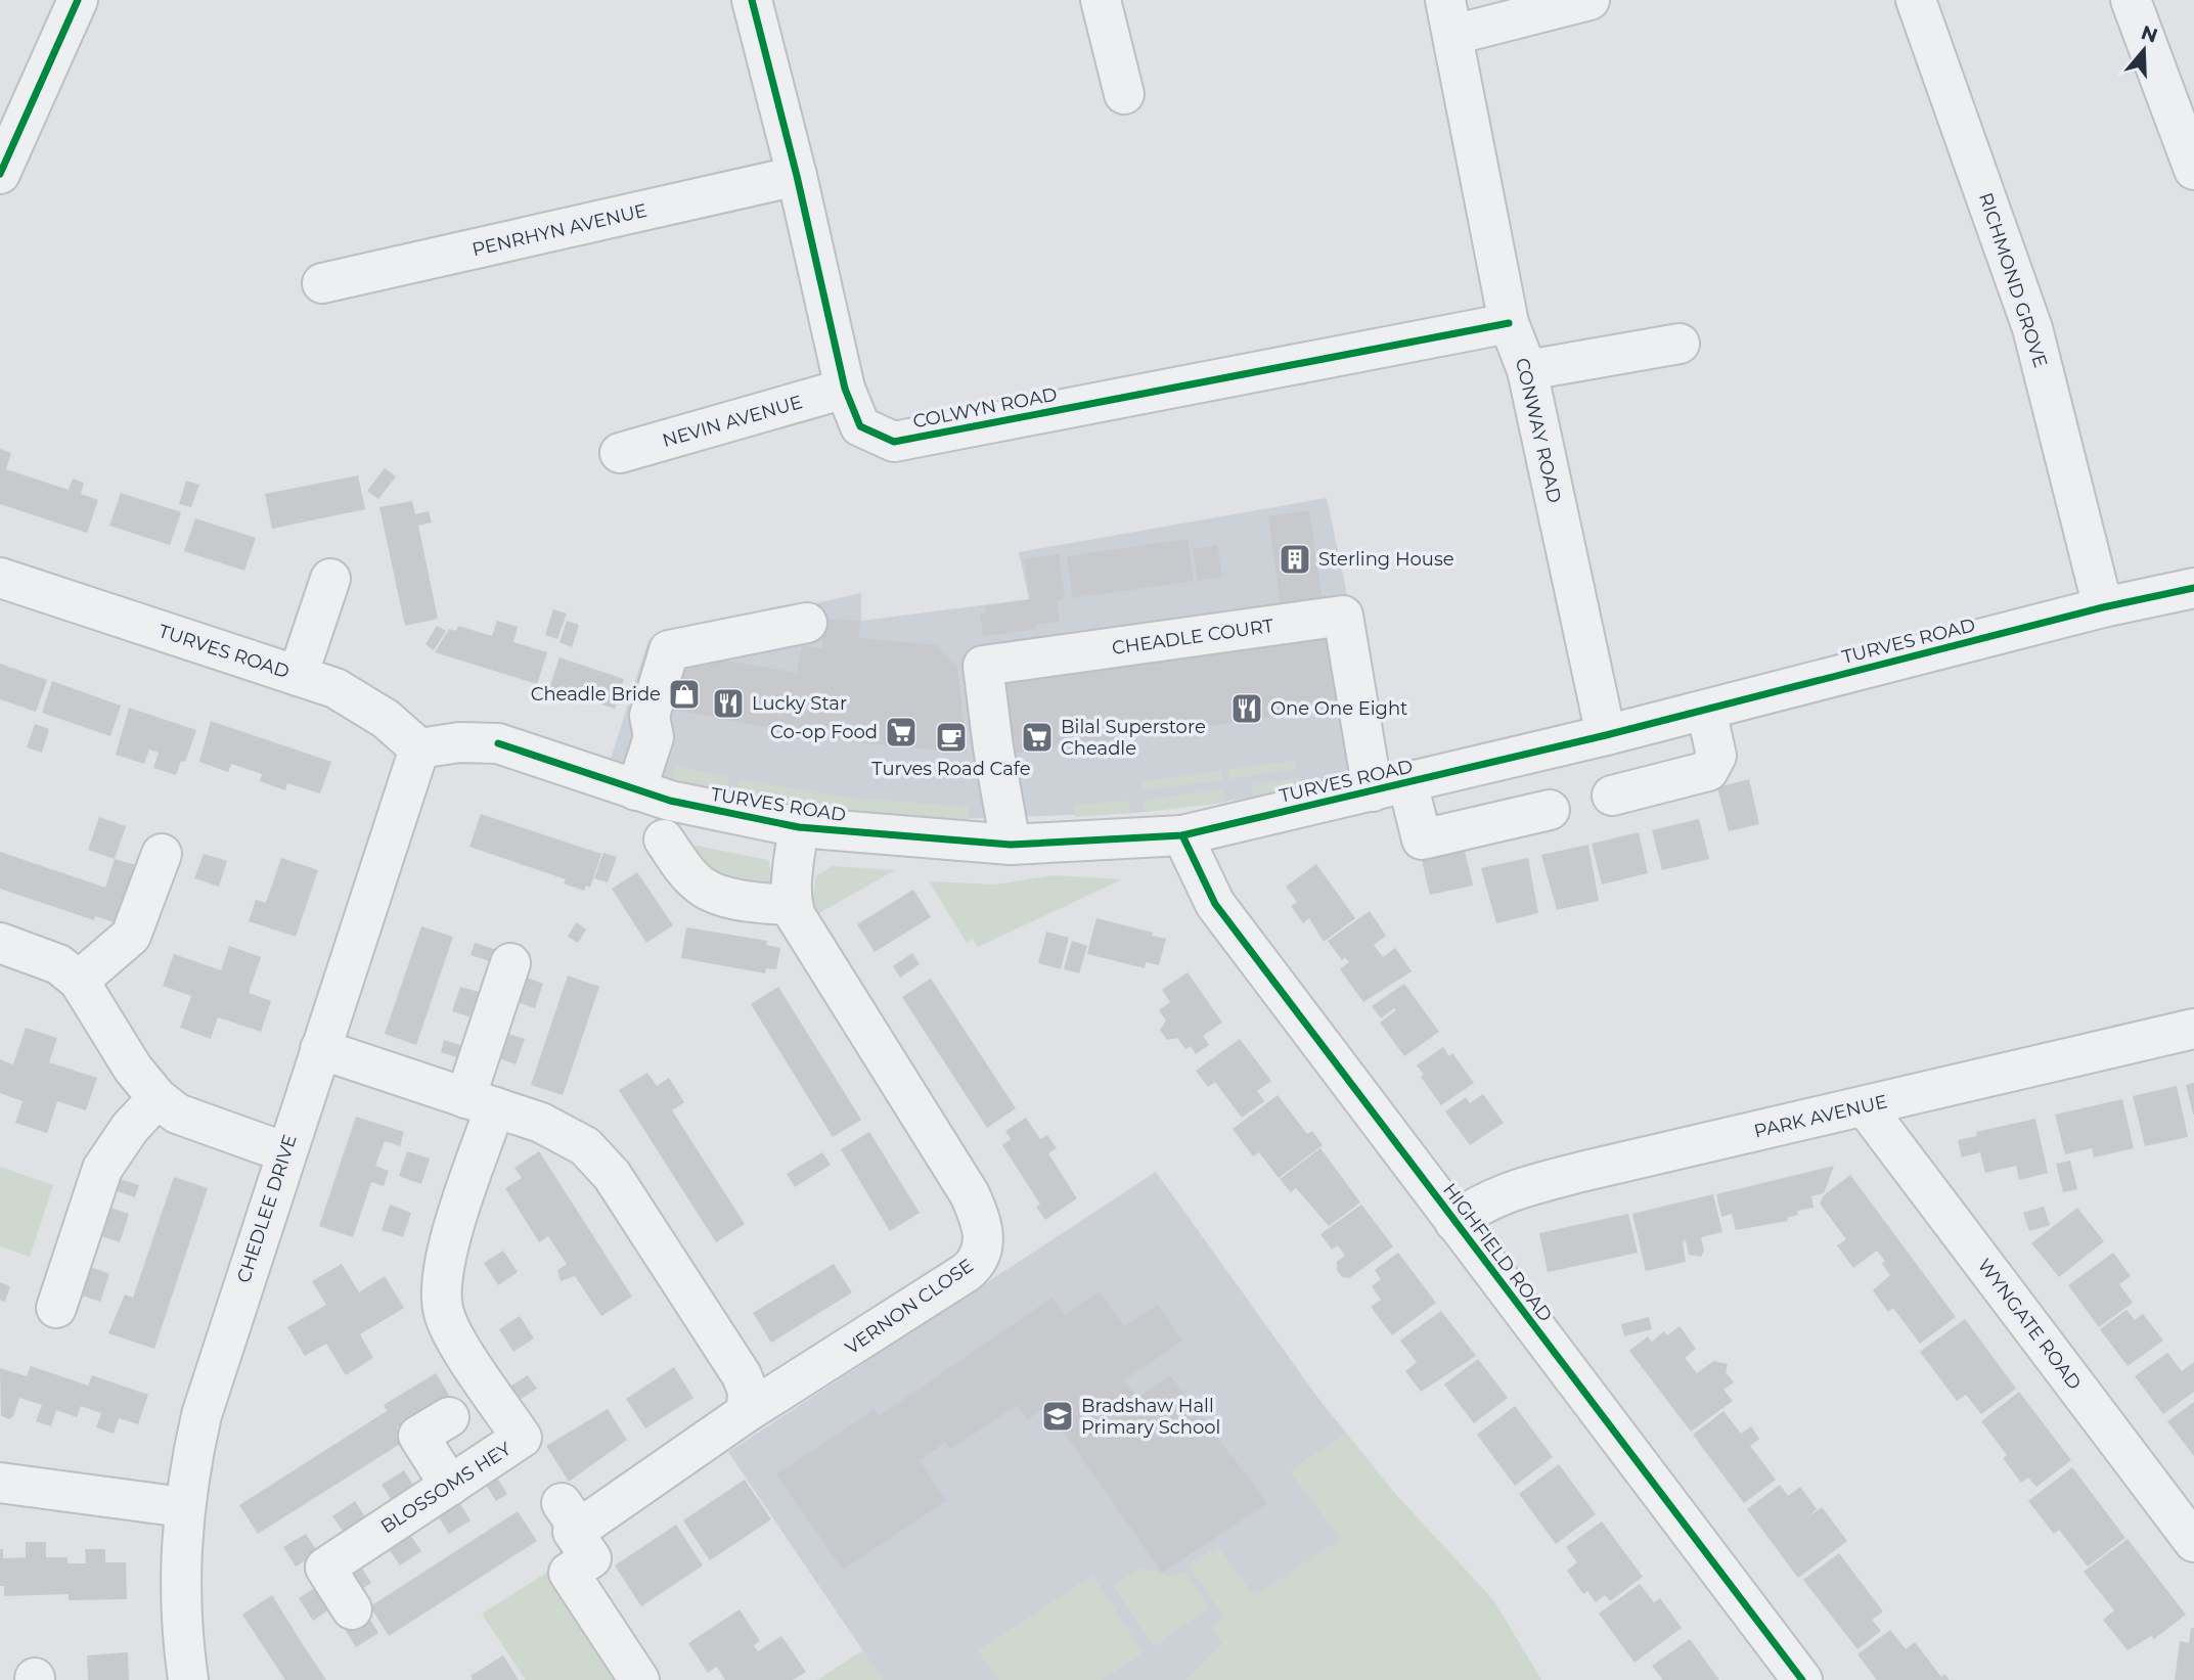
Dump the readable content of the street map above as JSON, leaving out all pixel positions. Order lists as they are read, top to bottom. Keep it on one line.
{"streets":{"street":["PENRHYN AVENUE","RICHMOND GROVE","COLWYN ROAD","NEVIN AVENUE","CONWAY ROAD","CHEADLE COURT","TURVES ROAD","PARK AVENUE","CHEDLEE DRIVE","HIGHFIELD ROAD","VERNON CLOSE","WYNGATE ROAD","BLOSSOMS HEY"]},"crossings":[["PENRHYN AVENUE","COLWYN ROAD"],["RICHMOND GROVE","TURVES ROAD"],["COLWYN ROAD","NEVIN AVENUE"],["COLWYN ROAD","CONWAY ROAD"],["CONWAY ROAD","TURVES ROAD"],["CHEADLE COURT","TURVES ROAD"],["TURVES ROAD","CHEDLEE DRIVE"],["TURVES ROAD","HIGHFIELD ROAD"],["PARK AVENUE","HIGHFIELD ROAD"],["PARK AVENUE","WYNGATE ROAD"]],"places":{"building":["Sterling House"],"shop":["Cheadle Bride"],"restaurant":["Lucky Star","One One Eight"],"supermarket":["Co-op Food","Bilal Superstore Cheadle"],"cafe":["Turves Road Cafe"],"school or university":["Bradshaw Hall Primary School"]},"north":"top"}
